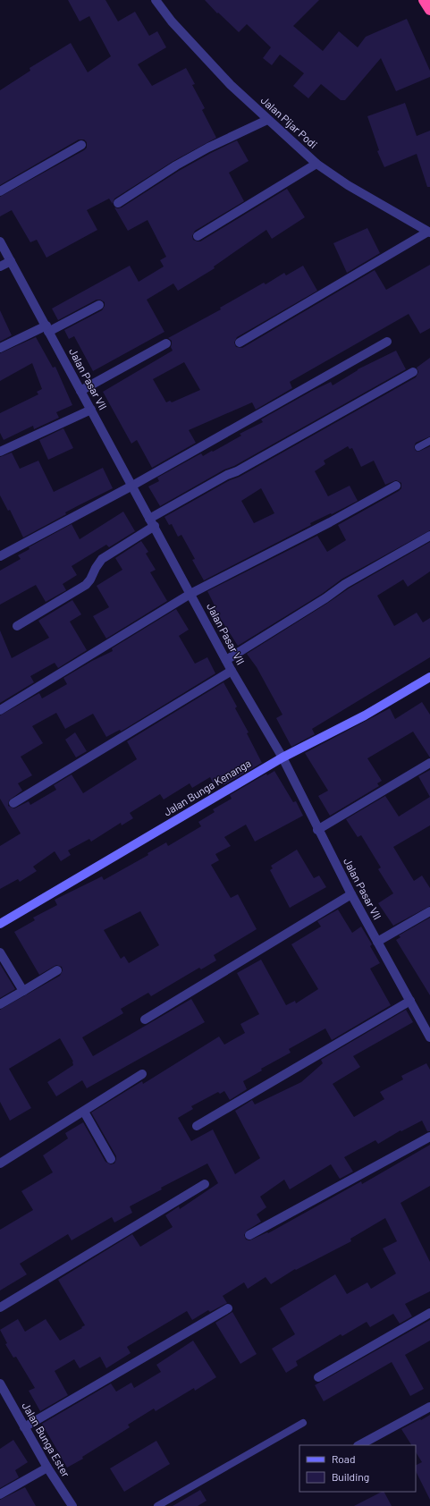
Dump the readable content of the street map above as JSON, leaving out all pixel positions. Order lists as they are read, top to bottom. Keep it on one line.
{"streets":{"street":["Jalan Pijar Podi","Jalan Pasar VII","Jalan Bunga Kenanga","Jalan Bunga Ester"]},"crossings":[["Jalan Pasar VII","Jalan Bunga Kenanga"]],"legend":["Road","Building"]}
